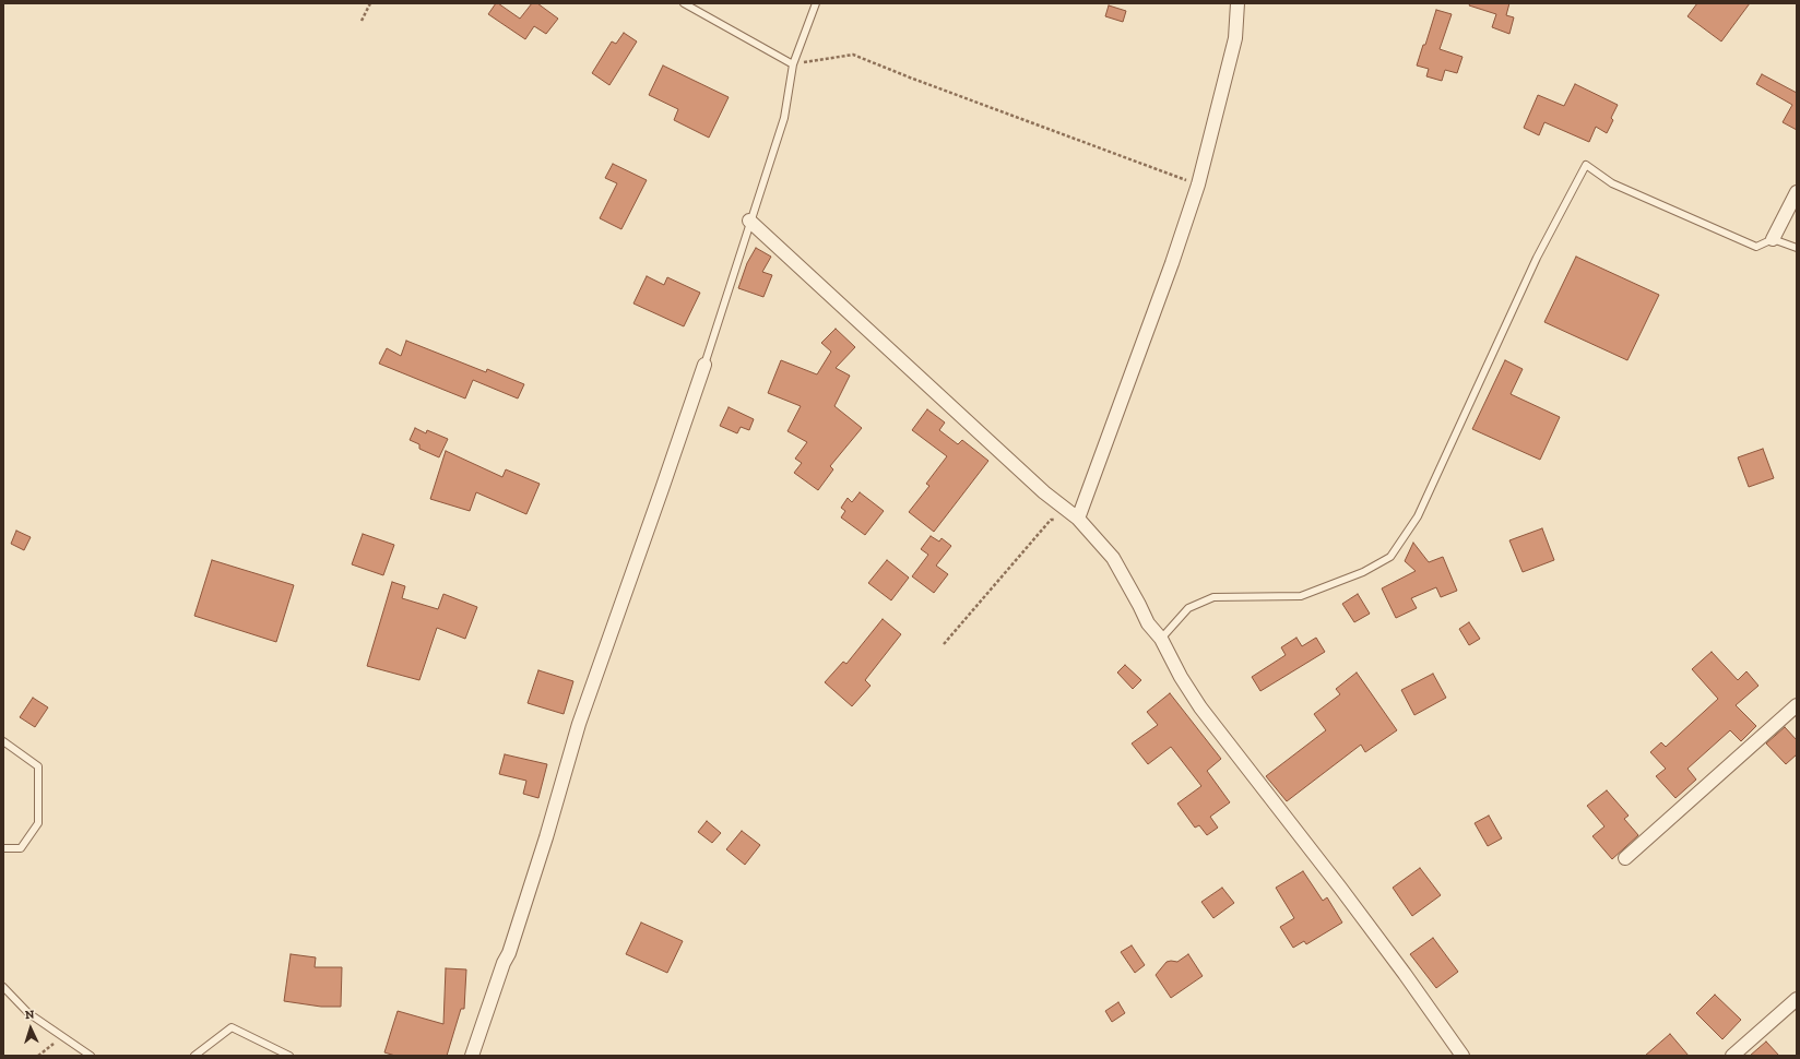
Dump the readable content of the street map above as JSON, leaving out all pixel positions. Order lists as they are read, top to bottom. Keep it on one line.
{"north":"top"}
